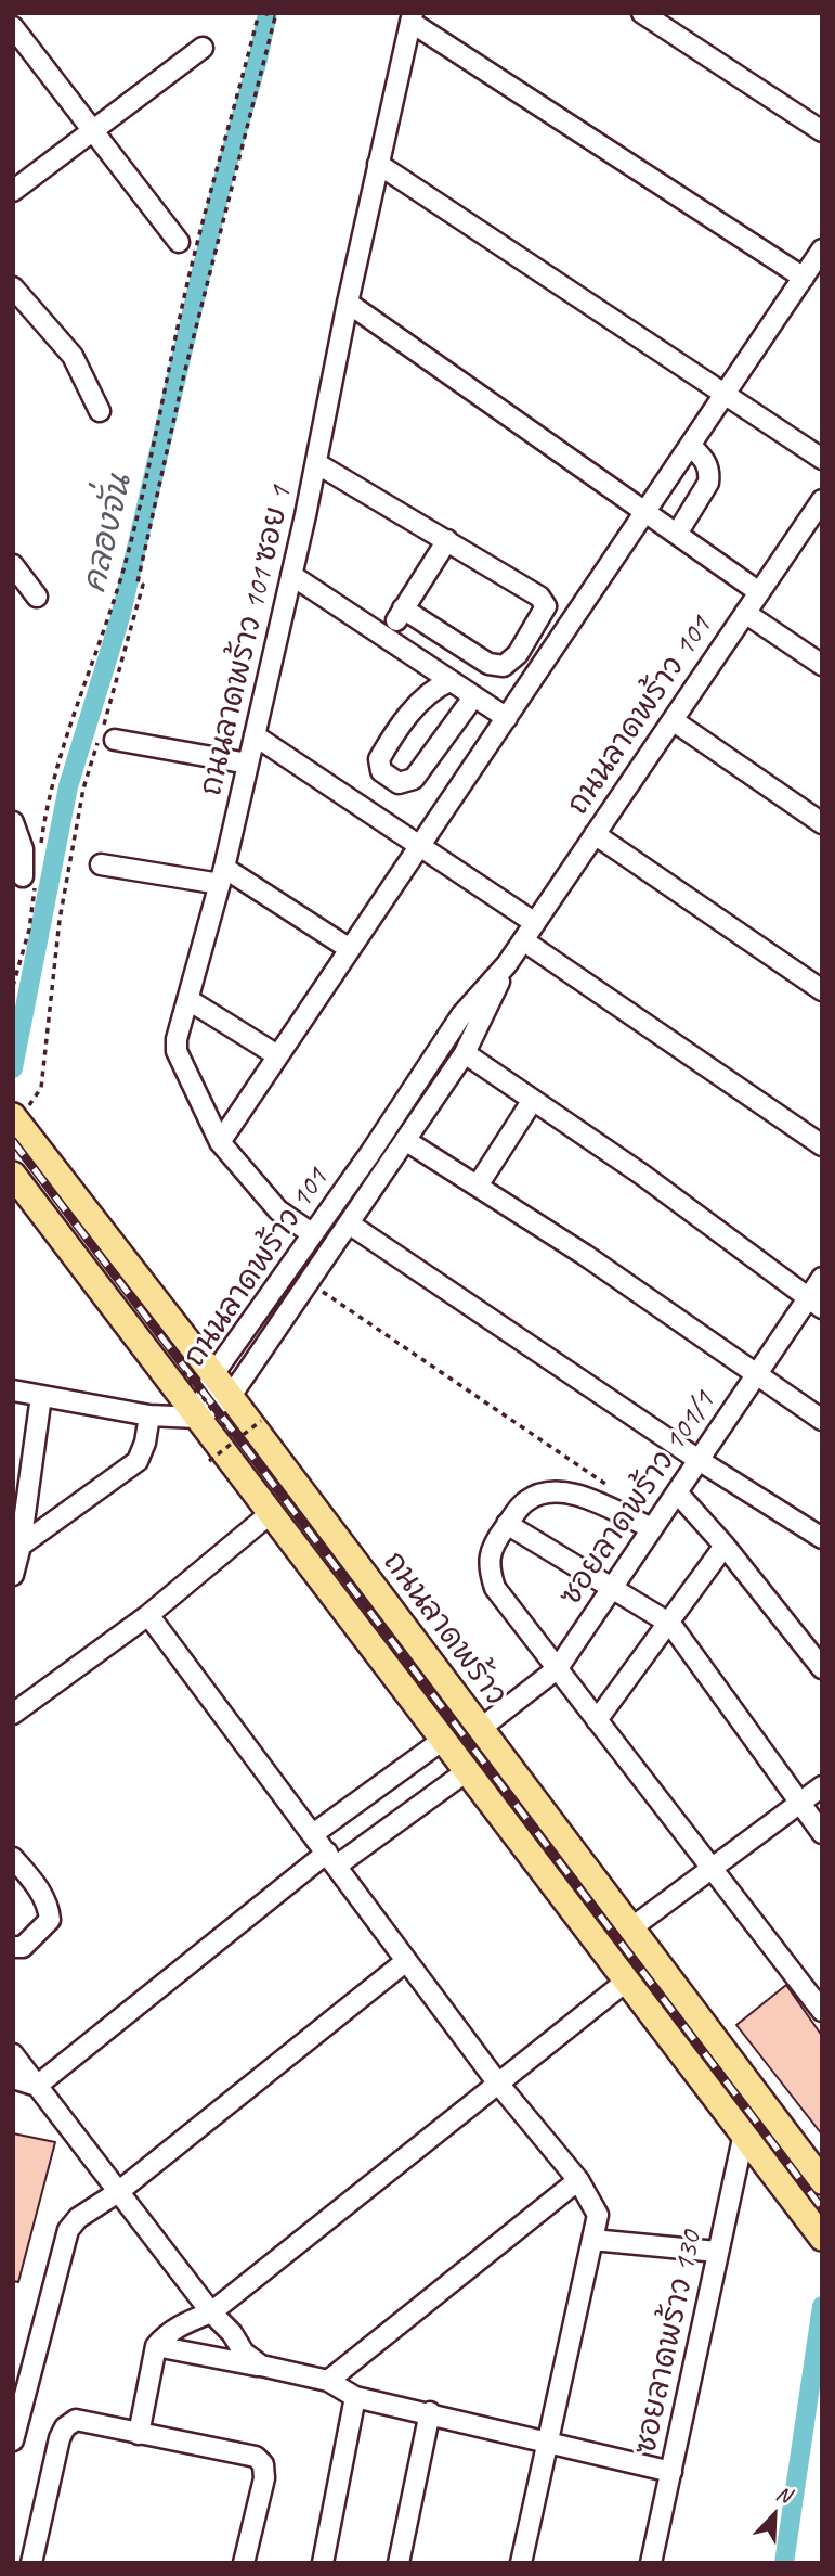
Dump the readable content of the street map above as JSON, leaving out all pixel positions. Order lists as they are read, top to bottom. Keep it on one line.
{"streets":{"main road":["ถนนลาดพร้าว"],"street":["ถนนลาดพร้าว 101 ซอย 1","ถนนลาดพร้าว 101","ซอยลาดพร้าว 101/1","ซอยลาดพร้าว 130"]},"crossings":[["ถนนลาดพร้าว 101 ซอย 1","ถนนลาดพร้าว 101"],["ถนนลาดพร้าว 101","ถนนลาดพร้าว"],["ซอยลาดพร้าว 101/1","ถนนลาดพร้าว"]],"water":["คลองจั่น"],"north":"top right"}
